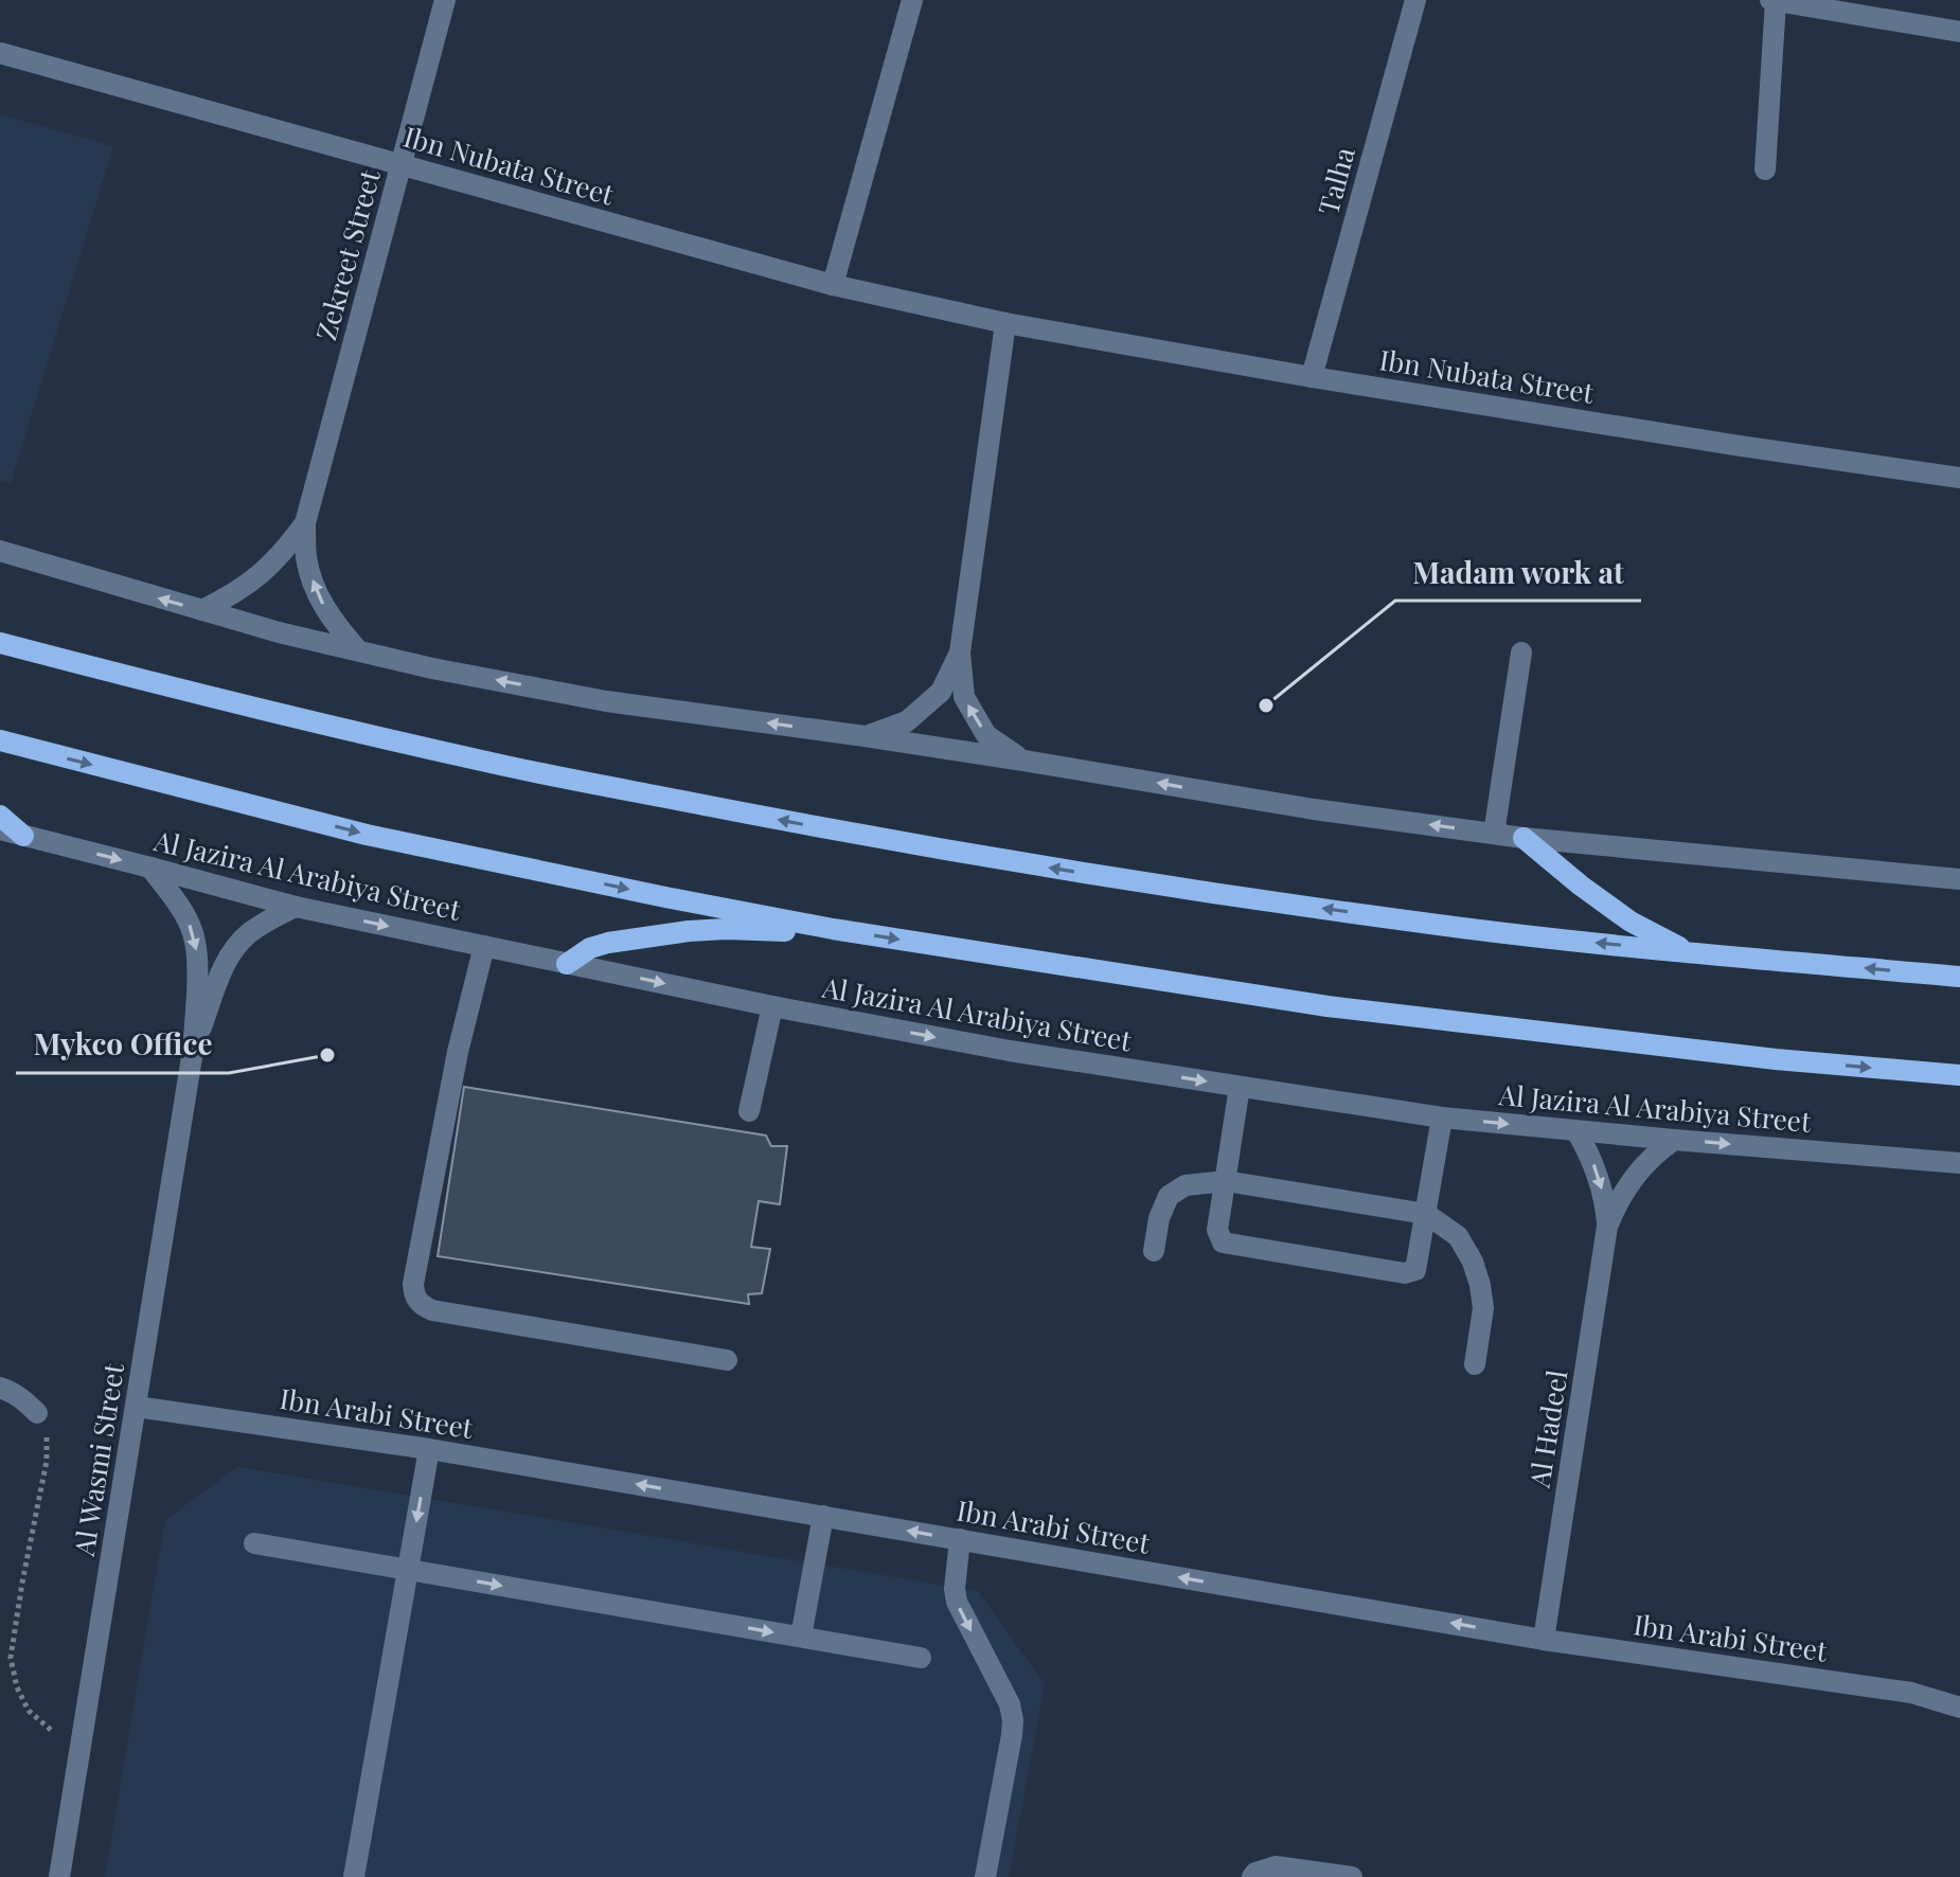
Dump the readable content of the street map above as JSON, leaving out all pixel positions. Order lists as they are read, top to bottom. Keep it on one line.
{"streets":{"main road":["Al Jazira Al Arabiya Street"],"street":["Ibn Nubata Street","Talha","Zekreet Street","Ibn Arabi Street","Al Hadeel","Al Wasmi Street"]},"crossings":[["Ibn Nubata Street","Talha"],["Ibn Nubata Street","Zekreet Street"],["Al Jazira Al Arabiya Street","Al Hadeel"],["Al Jazira Al Arabiya Street","Al Wasmi Street"],["Ibn Arabi Street","Al Hadeel"],["Ibn Arabi Street","Al Wasmi Street"]],"places":["Madam work at","Mykco Office"]}
